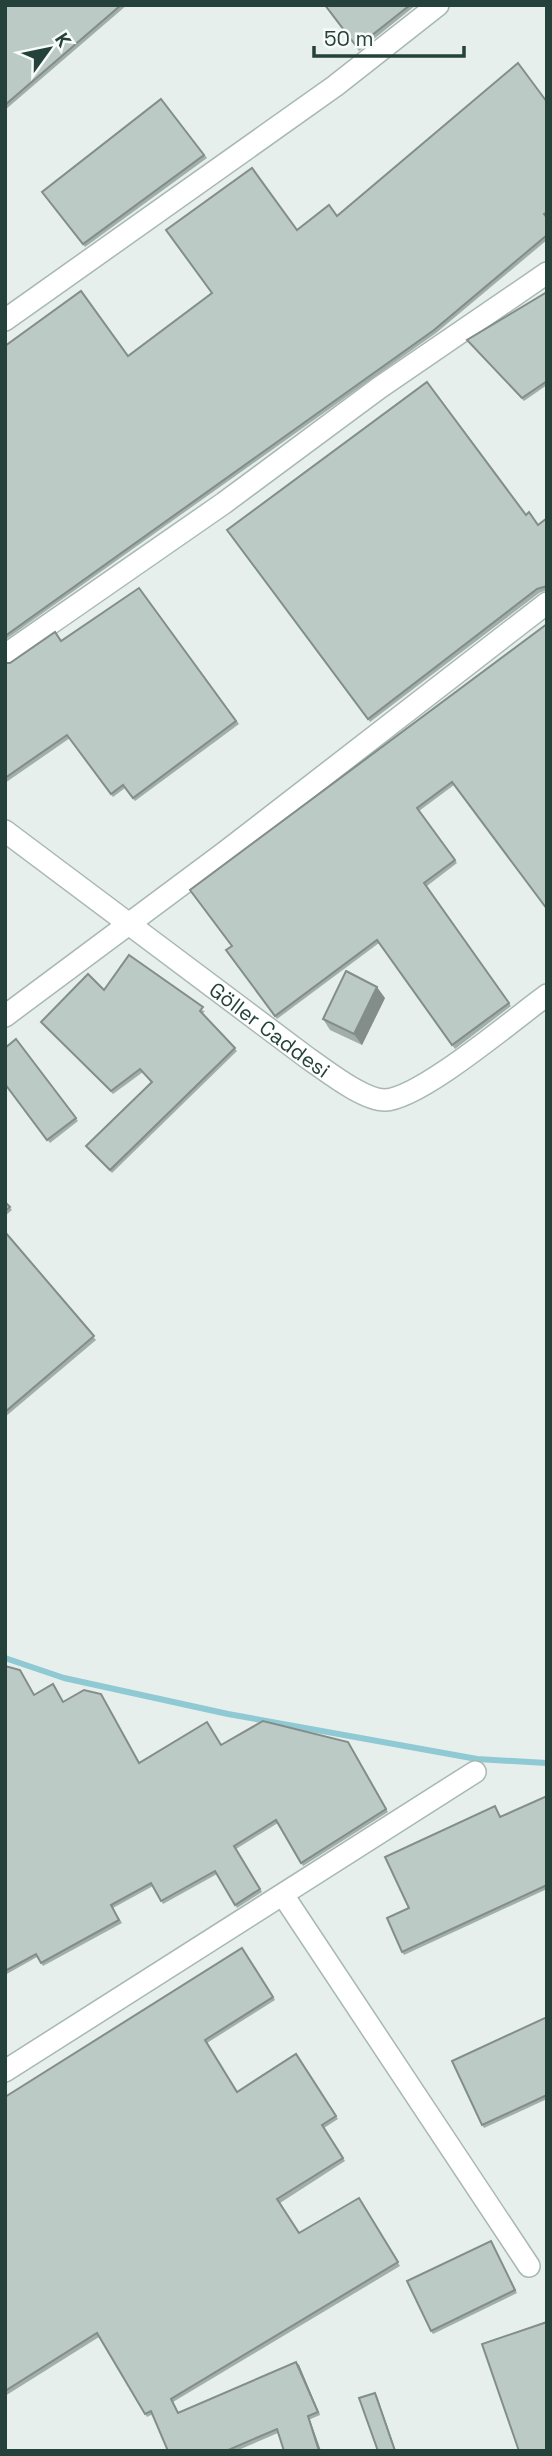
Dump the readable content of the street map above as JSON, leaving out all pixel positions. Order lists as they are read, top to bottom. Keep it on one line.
{"streets":{"street":["Göller Caddesi"]},"scale_bar":"50 m","north":"top right"}
